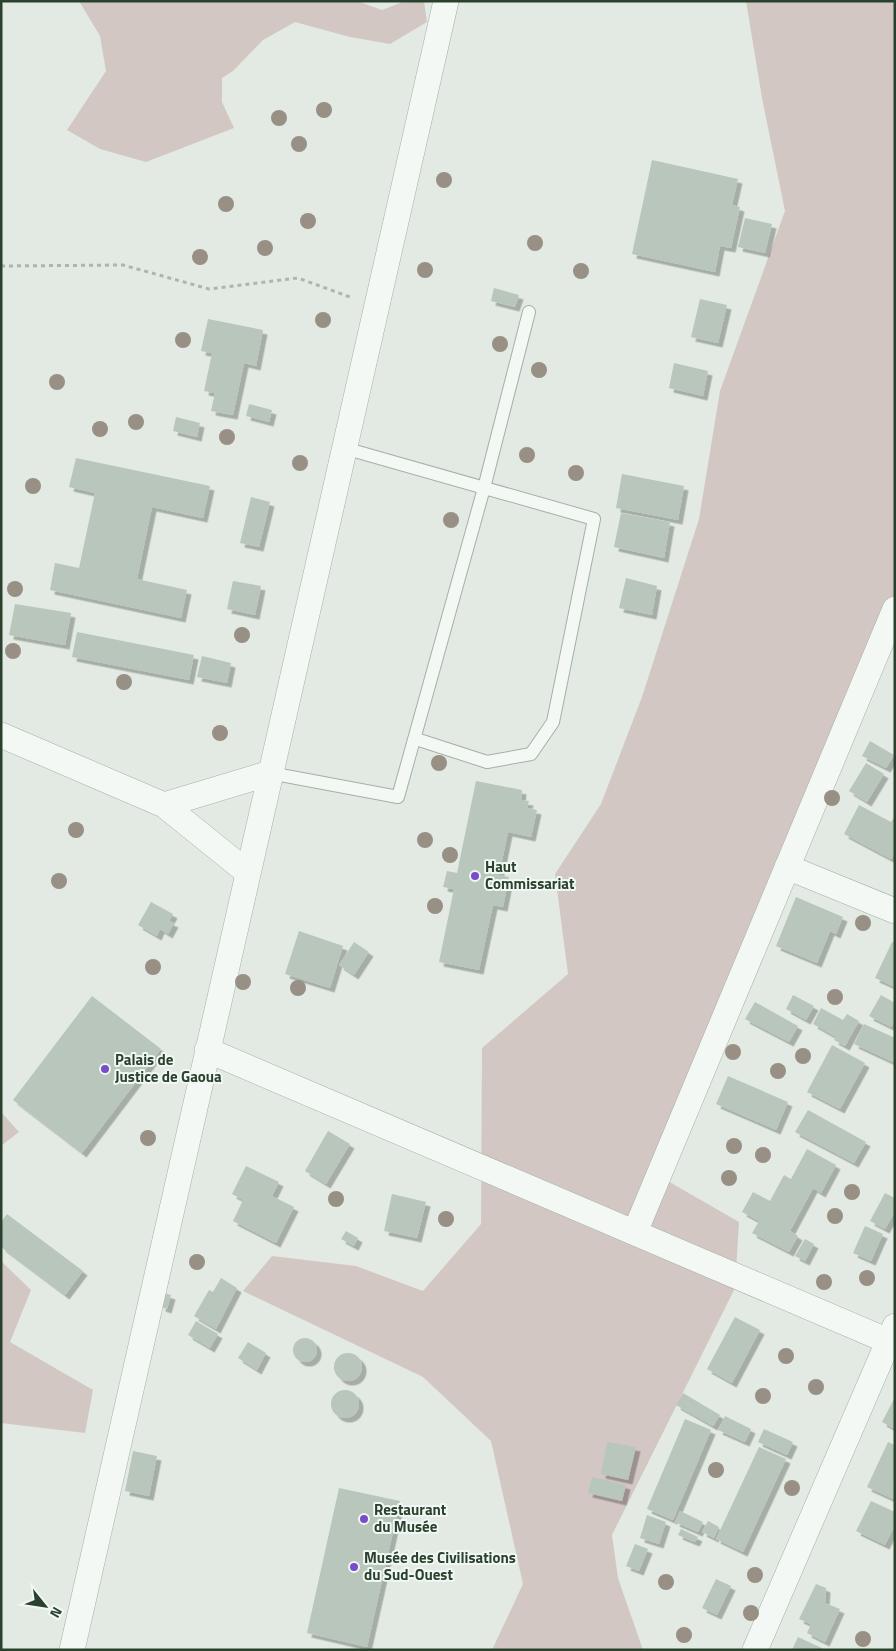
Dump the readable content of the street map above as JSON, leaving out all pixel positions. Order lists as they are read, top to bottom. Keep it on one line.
{"places":["Haut Commissariat","Palais de Justice de Gaoua","Restaurant du Musée","Musée des Civilisations du Sud-Ouest"],"north":"bottom right"}
